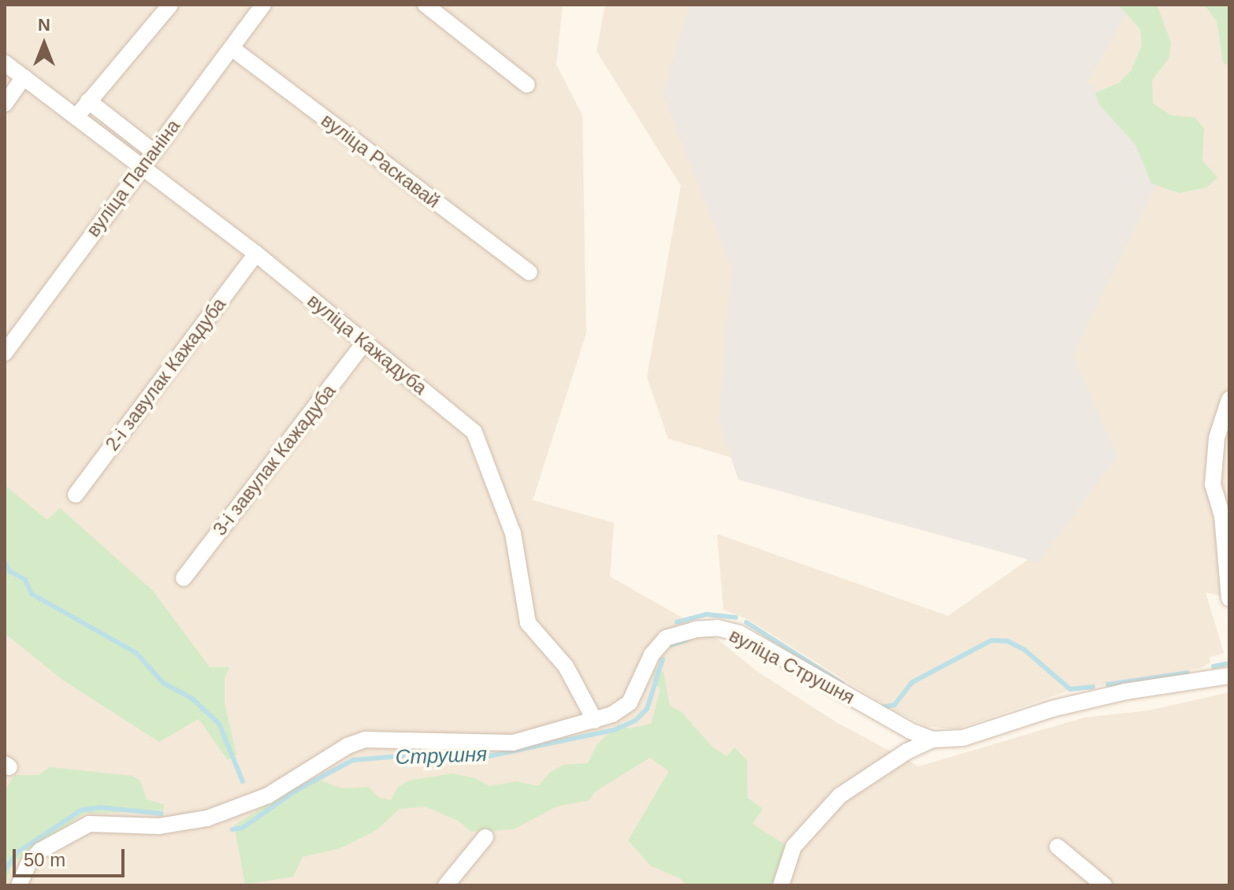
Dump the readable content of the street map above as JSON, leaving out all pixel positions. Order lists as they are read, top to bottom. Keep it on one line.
{"streets":{"street":["вуліца Раскавай","вуліца Папаніна","вуліца Кажадуба","2-і завулак Кажадуба","3-і завулак Кажадуба","вуліца Струшня"]},"crossings":[["вуліца Раскавай","вуліца Папаніна"],["вуліца Папаніна","вуліца Кажадуба"],["вуліца Кажадуба","2-і завулак Кажадуба"],["вуліца Кажадуба","3-і завулак Кажадуба"],["вуліца Кажадуба","вуліца Струшня"]],"water":["Струшня"],"scale_bar":"50 m","north":"top"}
